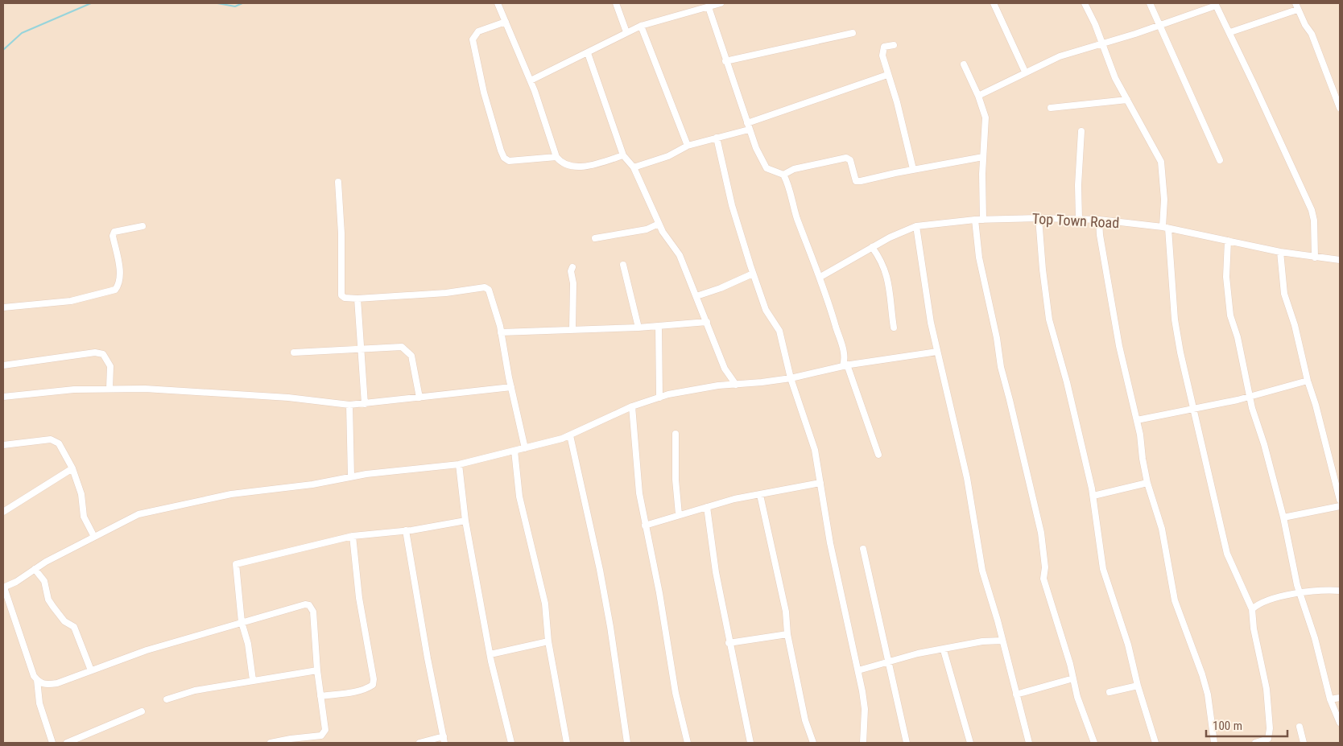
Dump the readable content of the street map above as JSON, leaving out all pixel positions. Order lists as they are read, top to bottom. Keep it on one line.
{"streets":{"street":["Top Town Road"]},"scale_bar":"100 m"}
